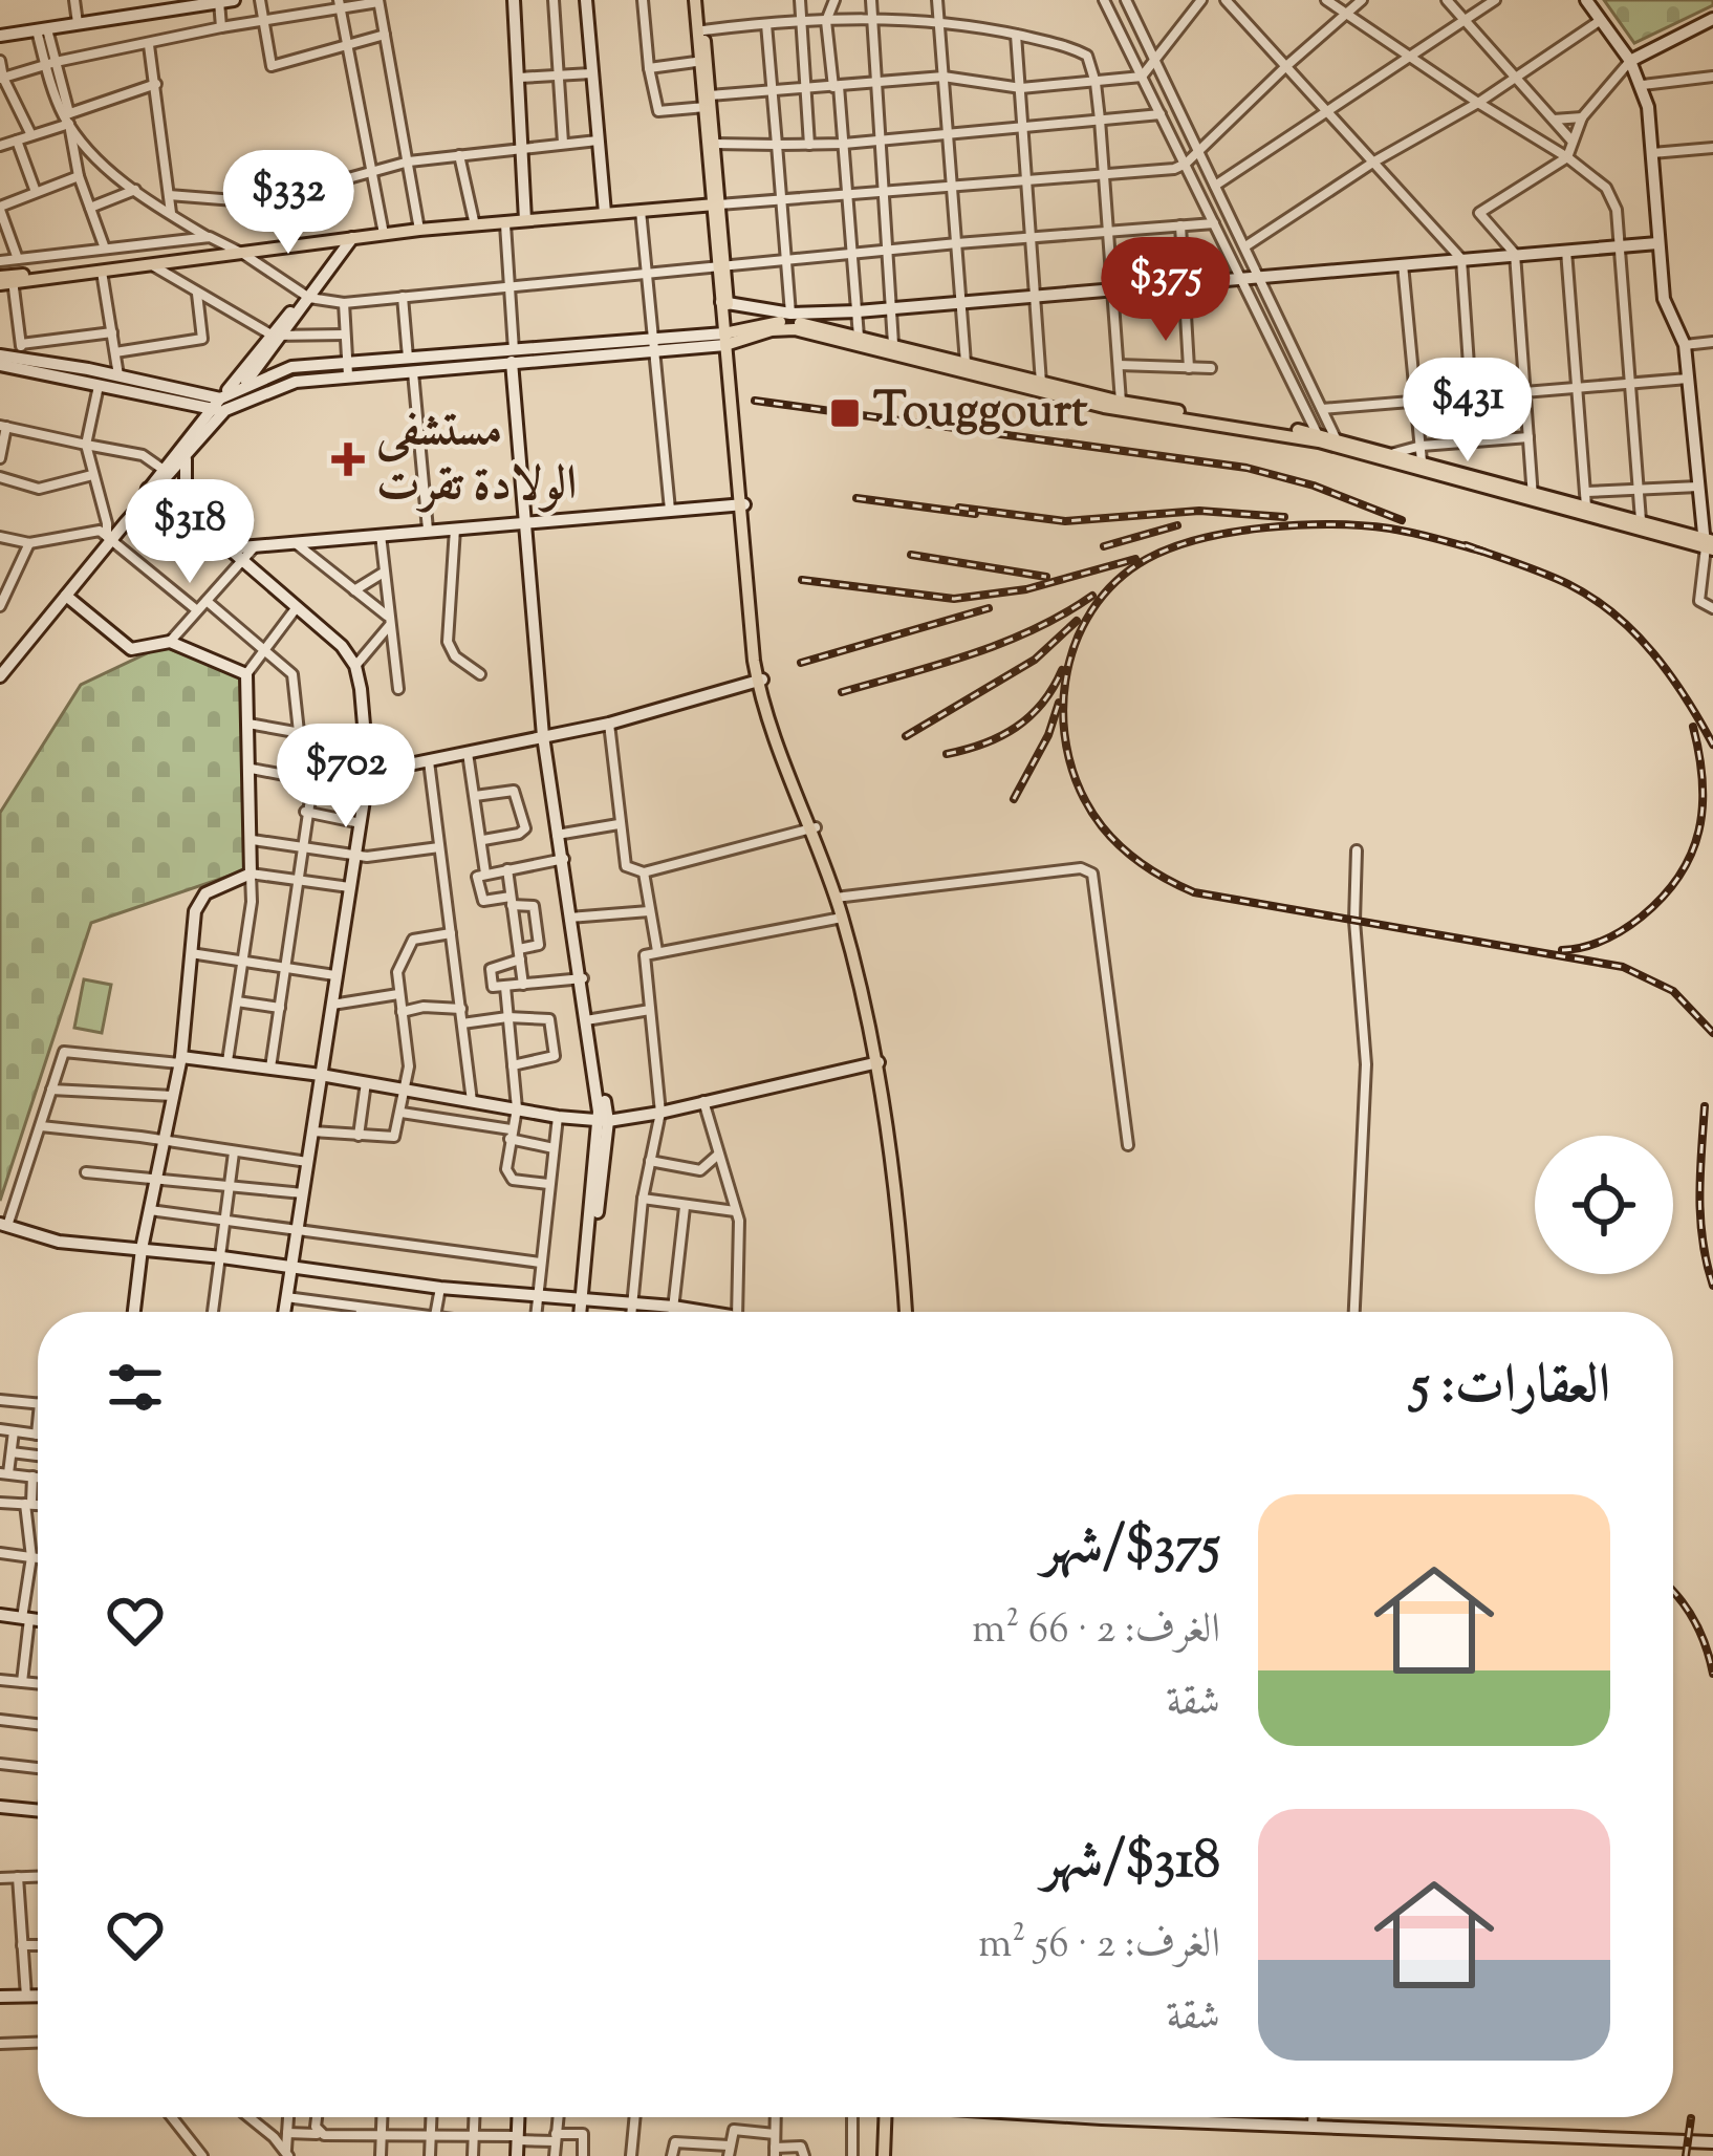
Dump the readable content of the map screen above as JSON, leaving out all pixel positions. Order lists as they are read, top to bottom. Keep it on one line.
{"places":{"transit":["Touggourt"],"health":["مستشفى الولادة تقرت"]},"page":{"price":["$332","$375","$431","$318","$702"],"heading":"العقارات: 5","list":[{"name":"$375/شهر","note":"الغرف: 2 · 66 m² · شقة"},{"name":"$318/شهر","note":"الغرف: 2 · 56 m² · شقة"}]}}
